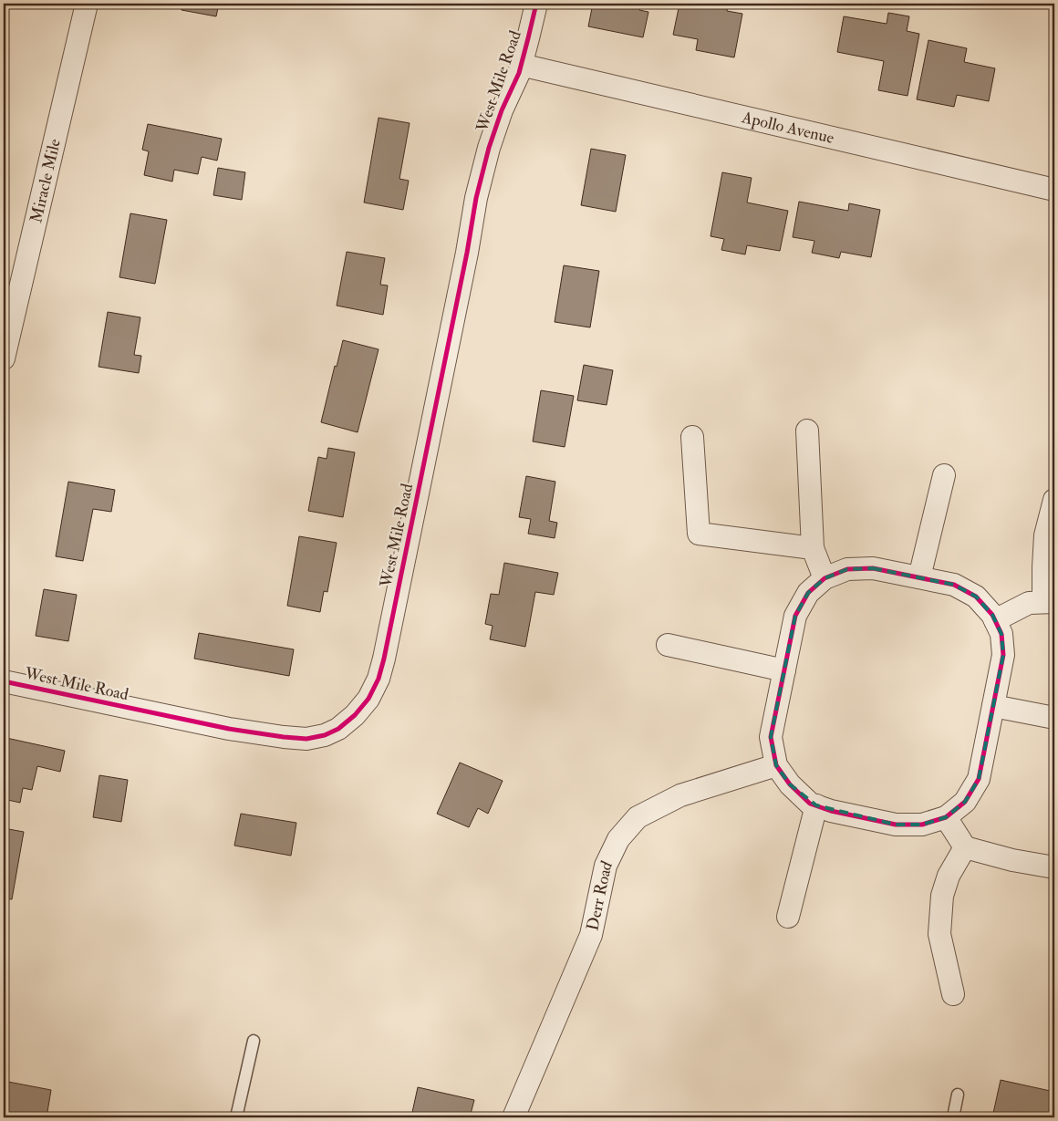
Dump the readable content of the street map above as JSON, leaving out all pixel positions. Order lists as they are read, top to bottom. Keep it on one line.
{"streets":{"street":["West Mile Road","Apollo Avenue","Miracle Mile","Derr Road"]},"crossings":[["West Mile Road","Apollo Avenue"]]}
